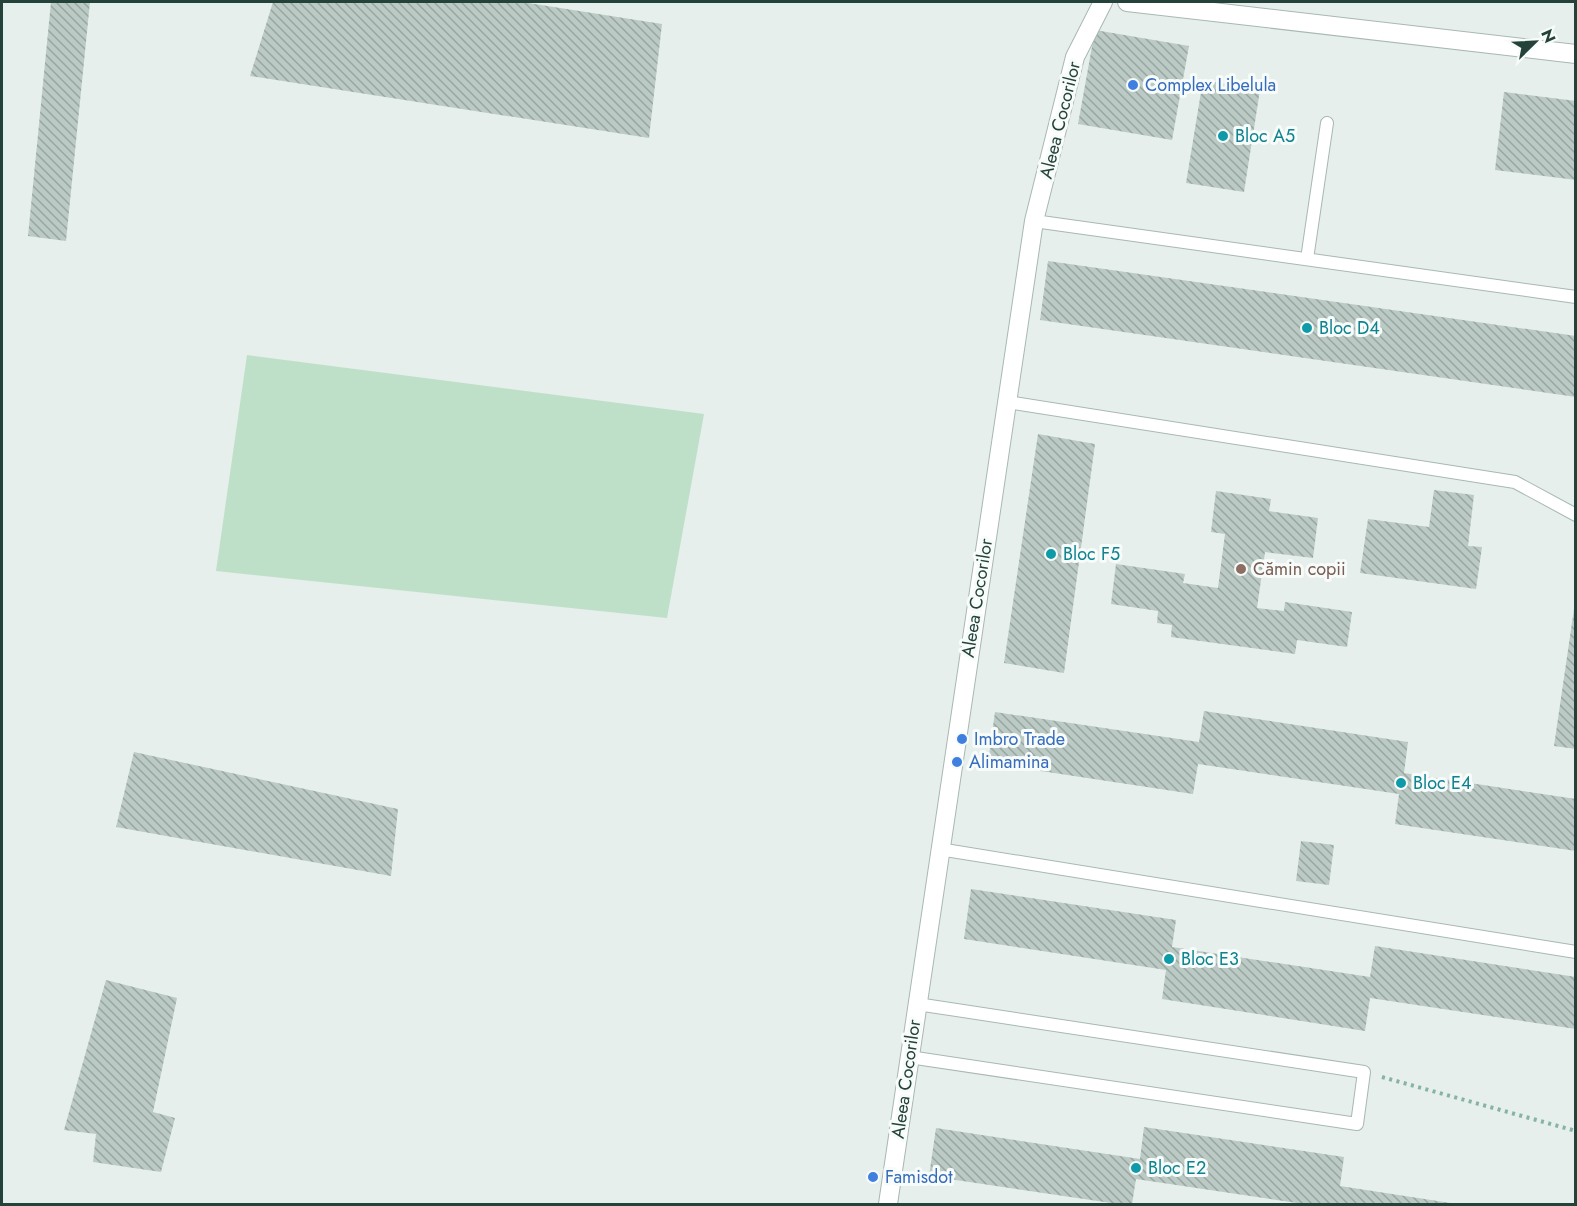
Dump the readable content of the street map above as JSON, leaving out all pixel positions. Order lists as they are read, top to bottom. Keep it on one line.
{"streets":{"street":["Aleea Cocorilor"]},"places":["Complex Libelula","Bloc A5","Bloc D4","Bloc F5","Cămin copii","Imbro Trade","Alimamina","Bloc E4","Bloc E3","Bloc E2","Famisdot"],"north":"top right"}
